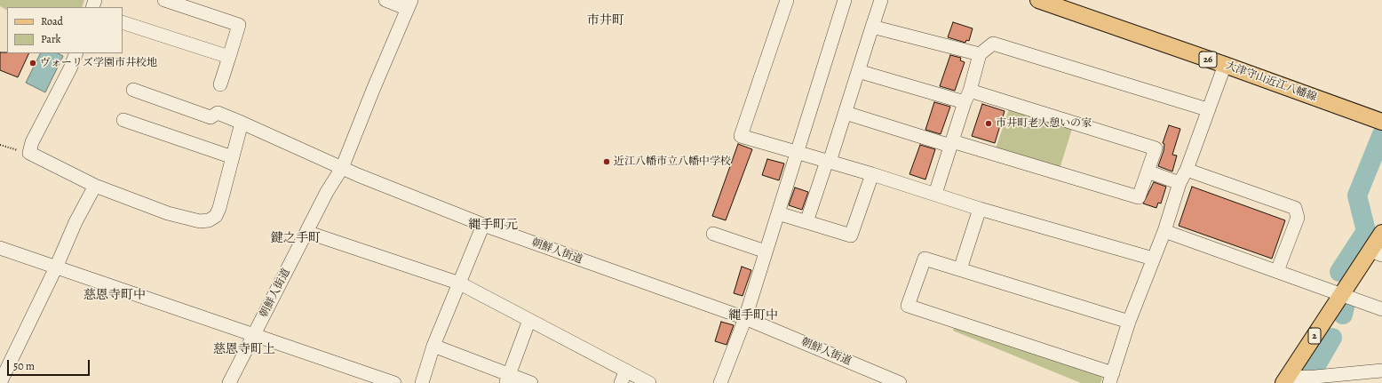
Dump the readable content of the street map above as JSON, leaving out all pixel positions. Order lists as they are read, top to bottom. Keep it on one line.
{"streets":{"main road":["26","大津守山近江八幡線","2"],"street":["朝鮮人街道"]},"districts":["市井町","縄手町元","鍵之手町","慈恩寺町中","縄手町中","慈恩寺町上"],"places":["ヴォーリズ学園市井校地","市井町老人憩いの家","近江八幡市立八幡中学校"],"legend":["Road","Park"],"scale_bar":"50 m"}
